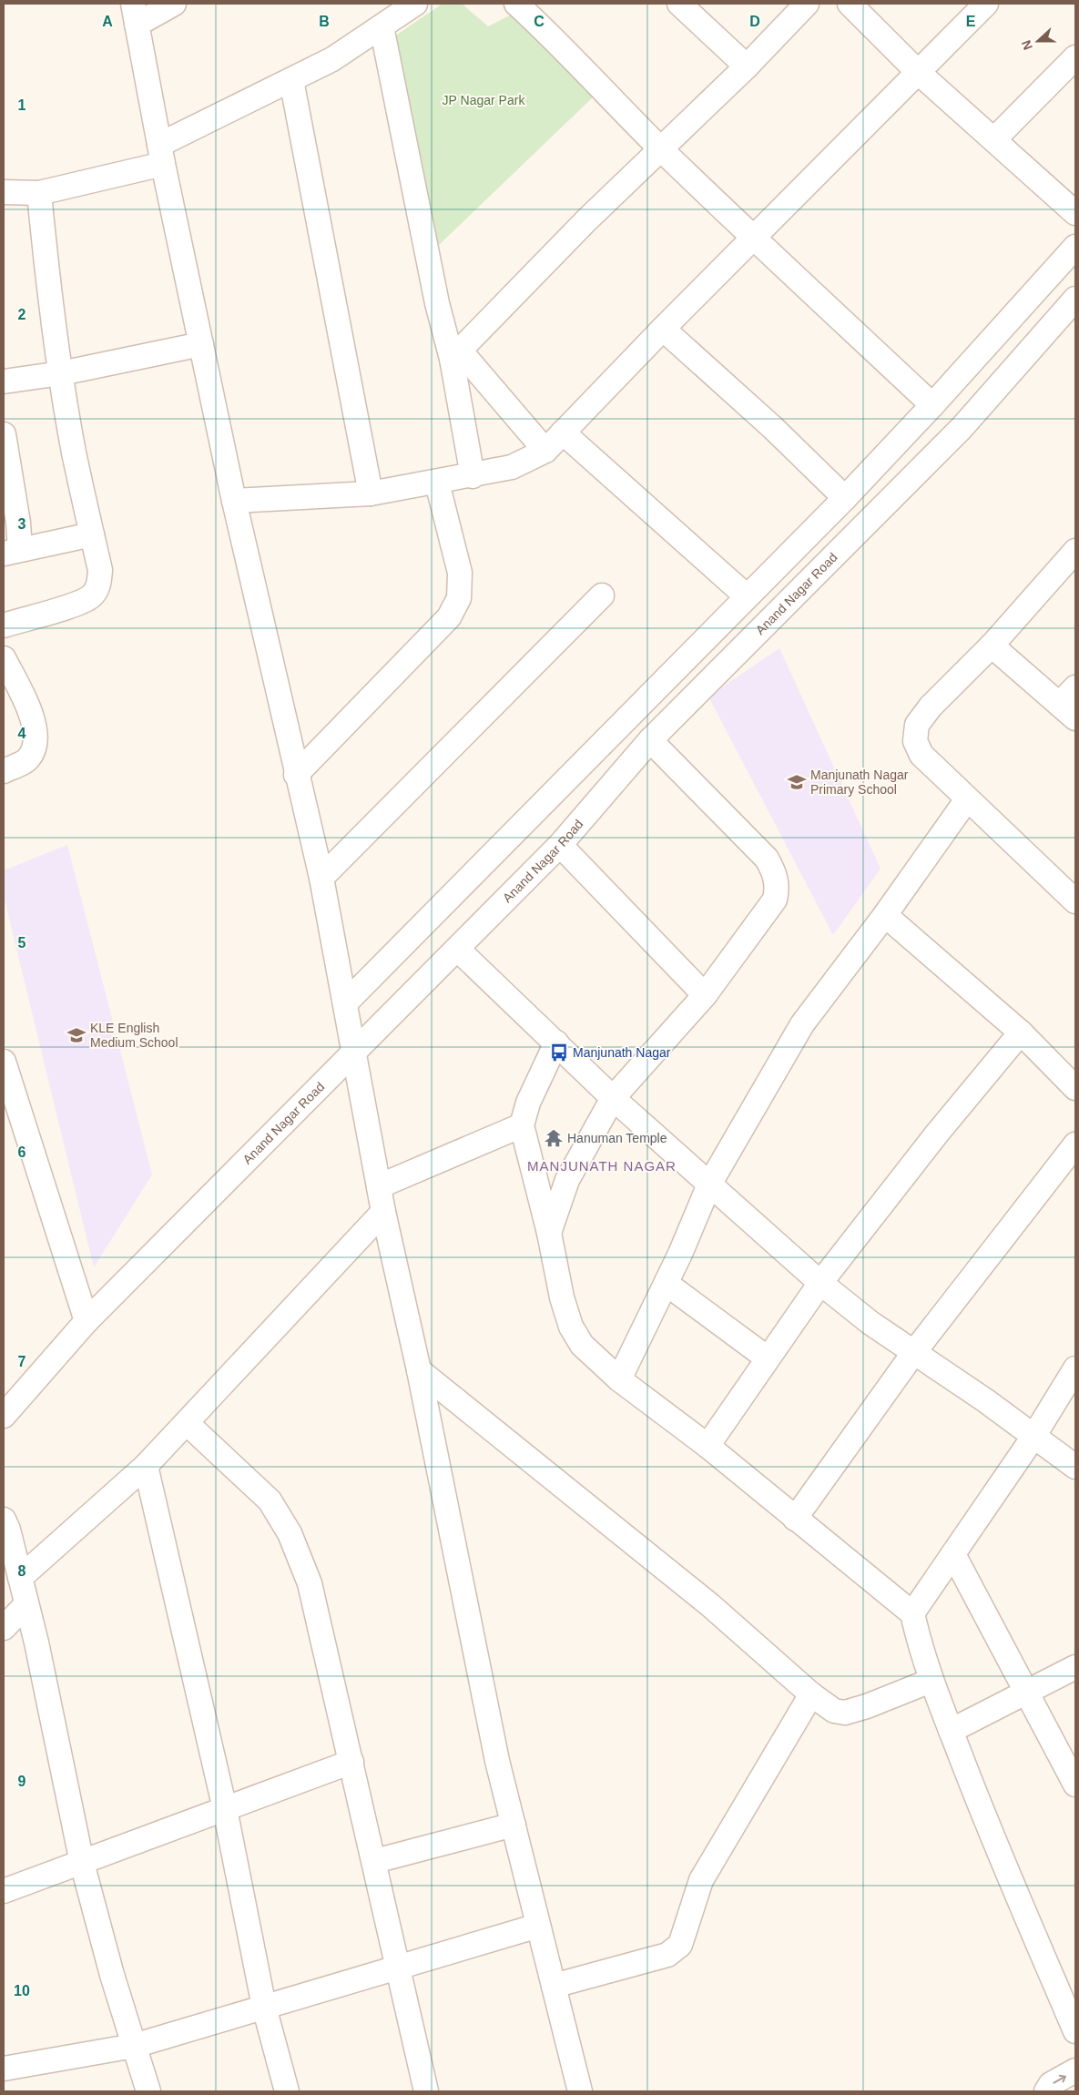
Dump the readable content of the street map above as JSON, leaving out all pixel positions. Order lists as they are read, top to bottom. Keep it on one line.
{"streets":{"street":["Anand Nagar Road"]},"districts":["MANJUNATH NAGAR"],"parks":["JP Nagar Park"],"places":{"school or university":["Manjunath Nagar Primary School","KLE English Medium School"],"bus stop":["Manjunath Nagar"],"temple":["Hanuman Temple"]},"north":"left","grid":{"columns":["A","B","C","D","E"],"rows":["1","2","3","4","5","6","7","8","9","10"]}}
